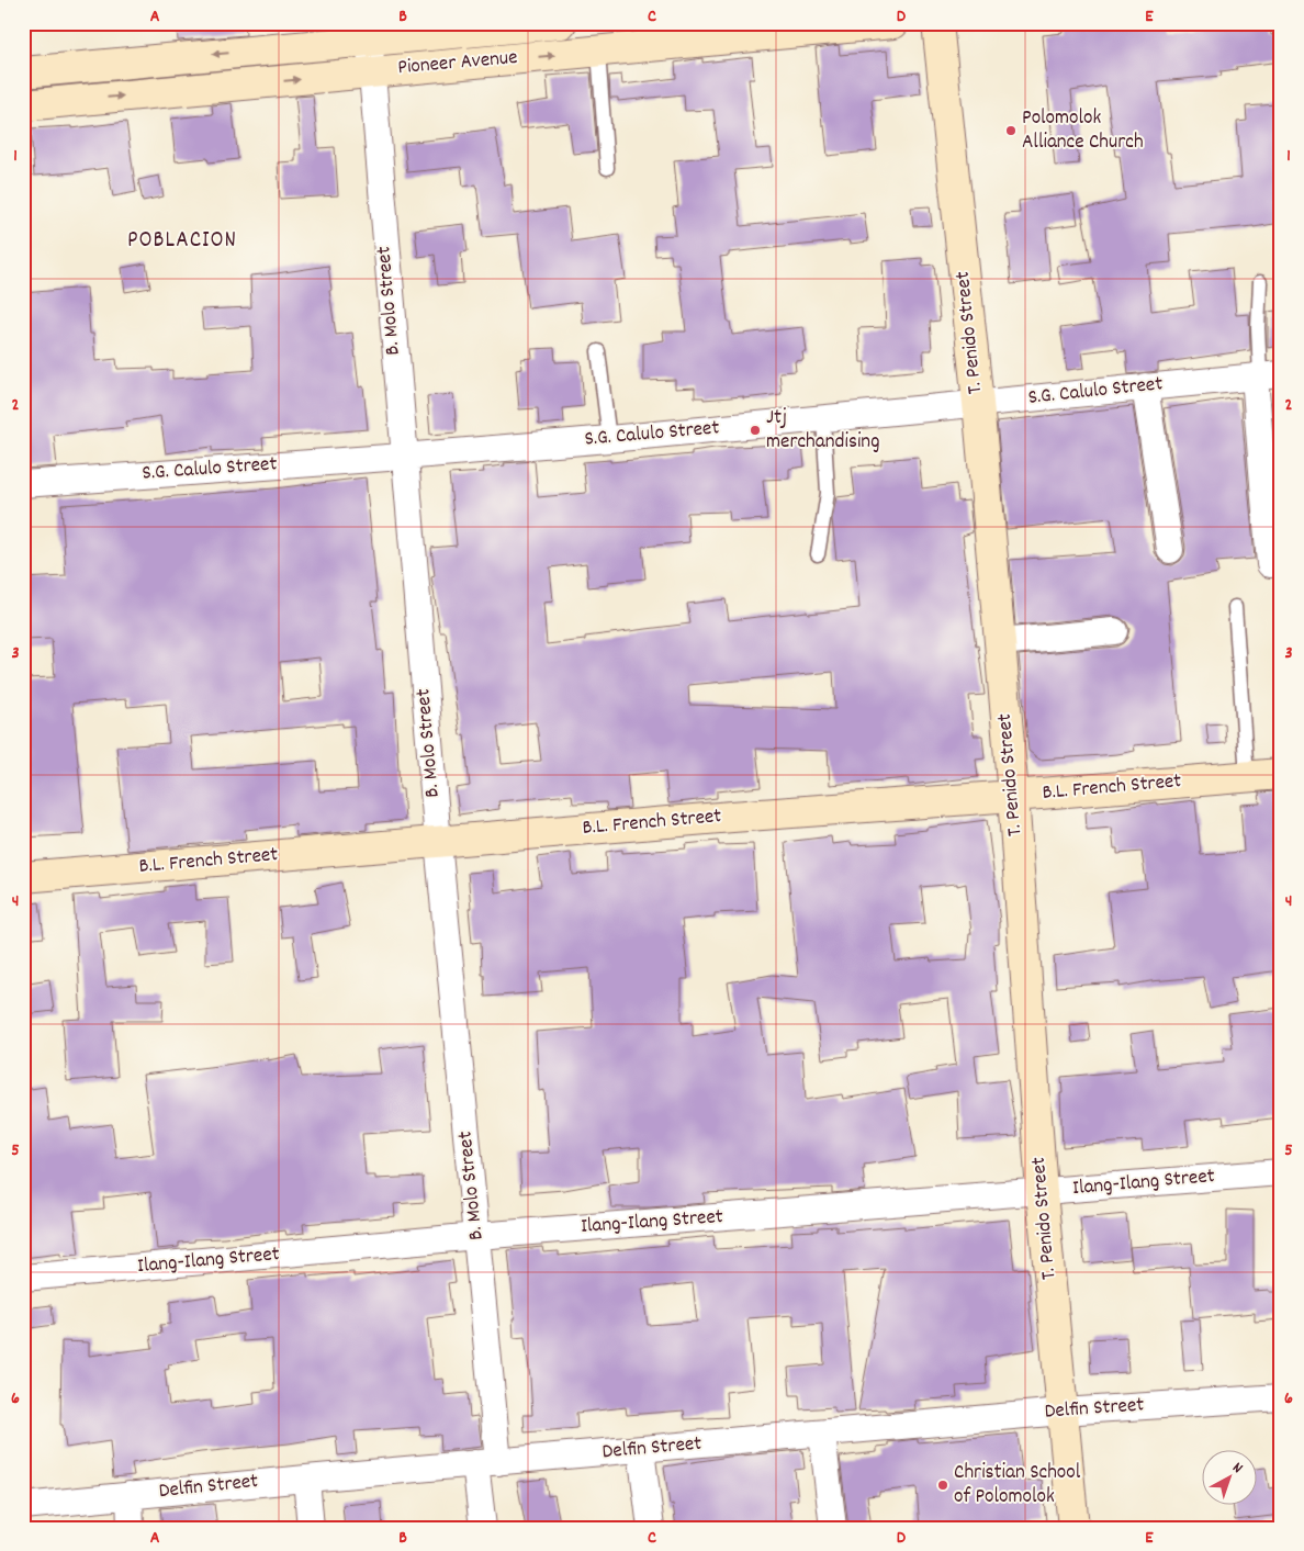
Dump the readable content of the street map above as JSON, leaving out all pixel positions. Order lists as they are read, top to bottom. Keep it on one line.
{"streets":{"street":["Pioneer Avenue","B. Molo Street","T. Penido Street","S.G. Calulo Street","B.L. French Street","Ilang-Ilang Street","Delfin Street"]},"crossings":[["Pioneer Avenue","B. Molo Street"],["B. Molo Street","S.G. Calulo Street"],["B. Molo Street","B.L. French Street"],["B. Molo Street","Ilang-Ilang Street"],["B. Molo Street","Delfin Street"],["T. Penido Street","S.G. Calulo Street"],["T. Penido Street","B.L. French Street"],["T. Penido Street","Ilang-Ilang Street"],["T. Penido Street","Delfin Street"]],"districts":["POBLACION"],"places":["Polomolok Alliance Church","Jtj merchandising","Christian School of Polomolok"],"north":"top right","grid":{"columns":["A","B","C","D","E"],"rows":["1","2","3","4","5","6"]}}
